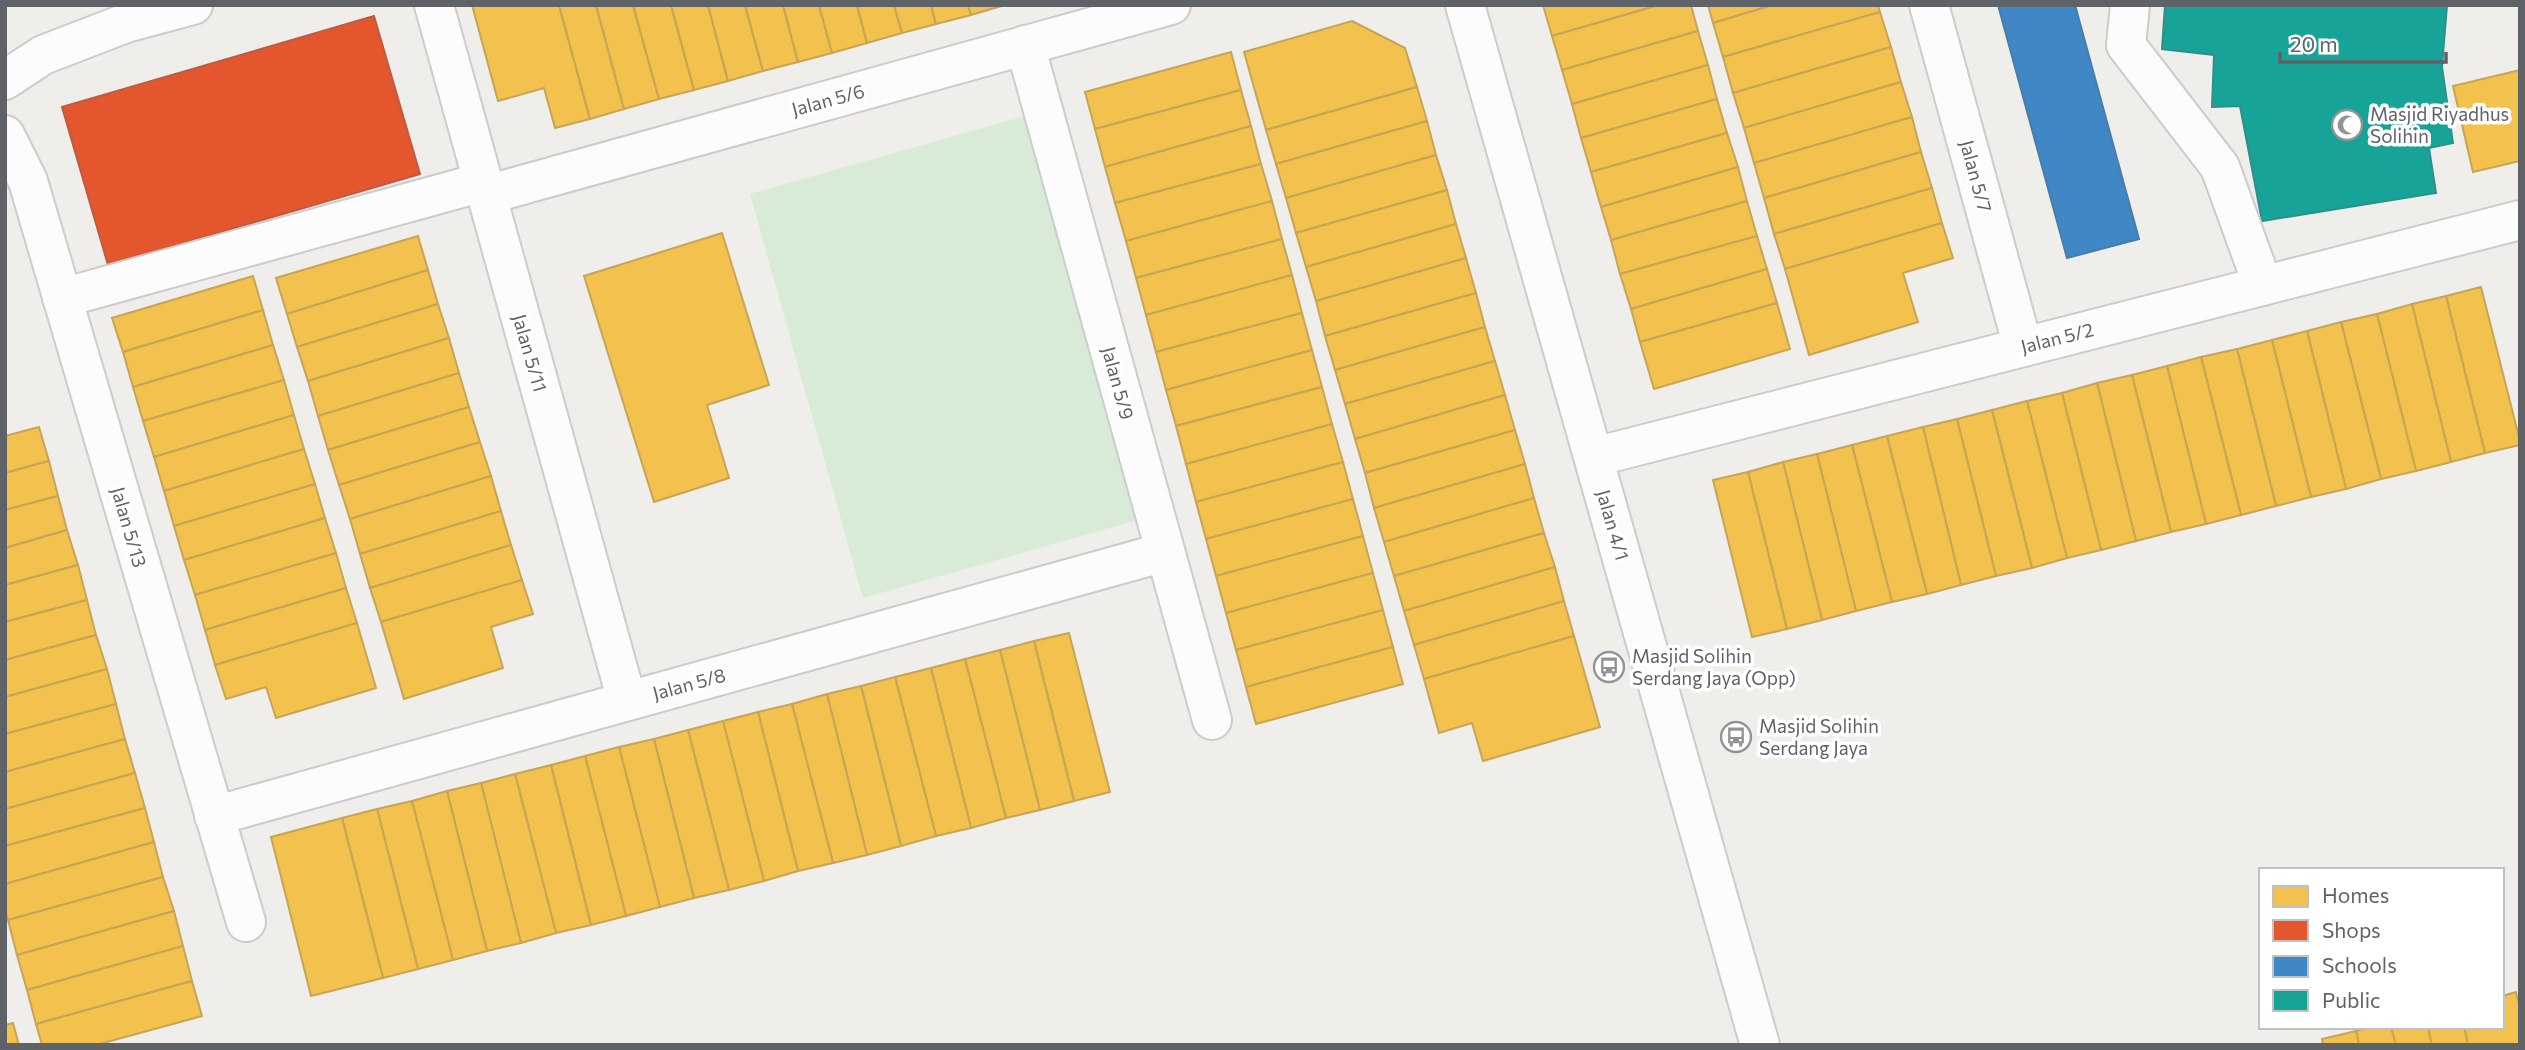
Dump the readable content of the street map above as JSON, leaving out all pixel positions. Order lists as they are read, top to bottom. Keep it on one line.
{"streets":{"street":["Jalan 5/6","Jalan 5/7","Jalan 5/2","Jalan 5/11","Jalan 5/9","Jalan 4/1","Jalan 5/13","Jalan 5/8"]},"crossings":[["Jalan 5/6","Jalan 5/11"],["Jalan 5/6","Jalan 5/9"],["Jalan 5/6","Jalan 5/13"],["Jalan 5/7","Jalan 5/2"],["Jalan 5/2","Jalan 4/1"],["Jalan 5/11","Jalan 5/8"],["Jalan 5/9","Jalan 5/8"],["Jalan 5/13","Jalan 5/8"]],"places":{"mosque":["Masjid Riyadhus Solihin"],"bus stop":["Masjid Solihin Serdang Jaya (Opp)","Masjid Solihin Serdang Jaya"]},"legend":["Homes","Shops","Schools","Public"],"scale_bar":"20 m"}
